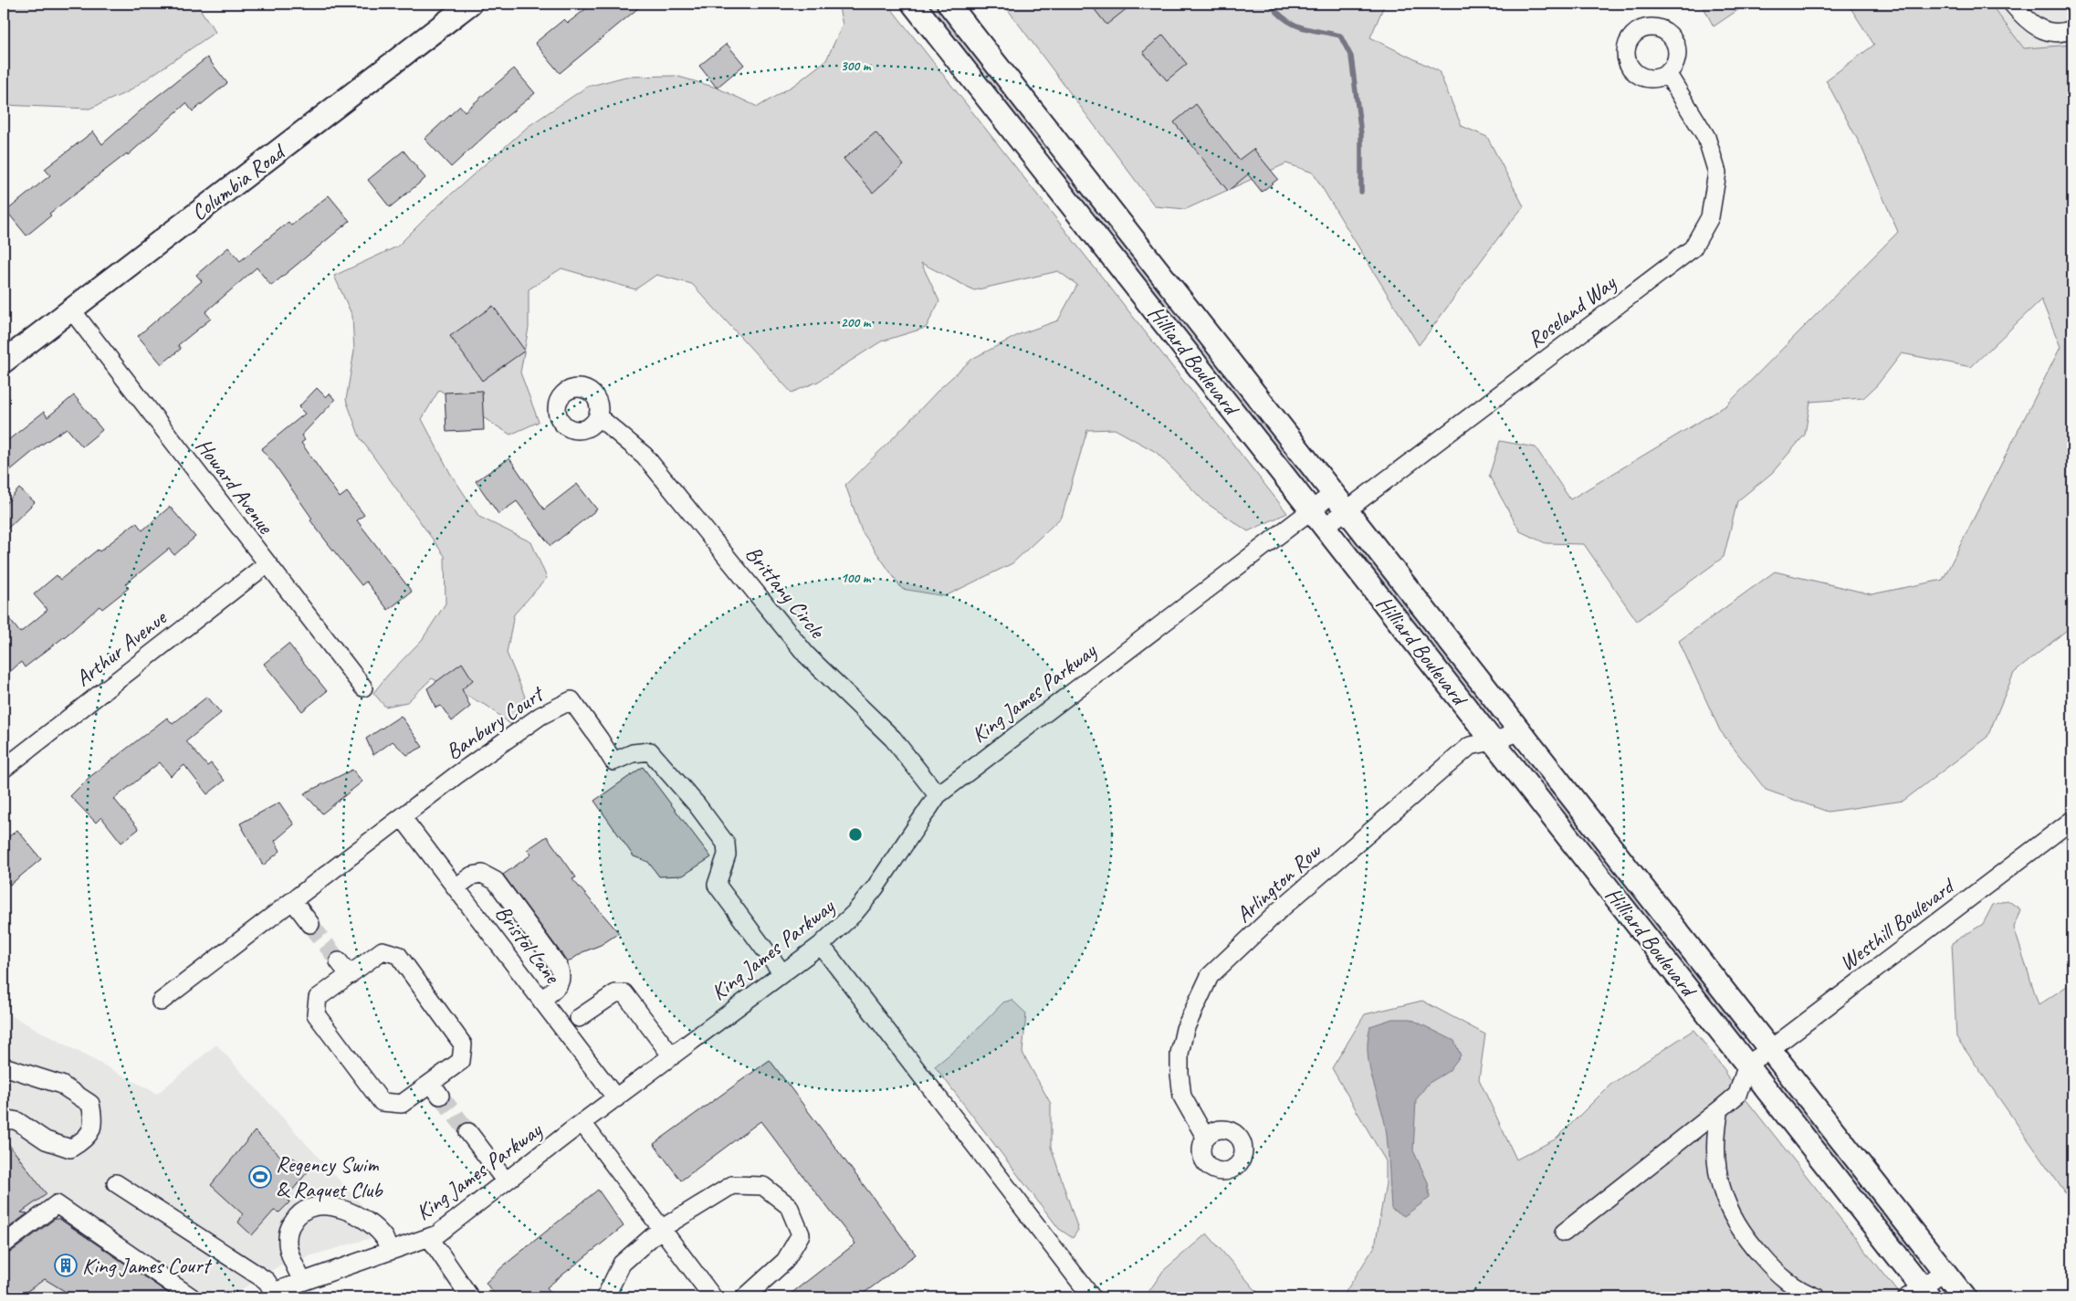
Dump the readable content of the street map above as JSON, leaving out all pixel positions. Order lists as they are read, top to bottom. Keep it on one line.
{"streets":{"main road":["Columbia Road","Hilliard Boulevard"],"street":["Roseland Way","Howard Avenue","Brittany Circle","Arthur Avenue","King James Parkway","Banbury Court","Arlington Row","Westhill Boulevard","Bristol Lane"]},"crossings":[["Columbia Road","Howard Avenue"],["Roseland Way","Hilliard Boulevard"],["Roseland Way","King James Parkway"],["Hilliard Boulevard","King James Parkway"],["Hilliard Boulevard","Arlington Row"],["Hilliard Boulevard","Westhill Boulevard"],["Howard Avenue","Arthur Avenue"],["Brittany Circle","King James Parkway"],["King James Parkway","Banbury Court"],["King James Parkway","Bristol Lane"],["Banbury Court","Bristol Lane"]],"places":{"sports":["Regency Swim & Raquet Club"],"building":["King James Court"]},"rings":["300 m","200 m","100 m"]}
